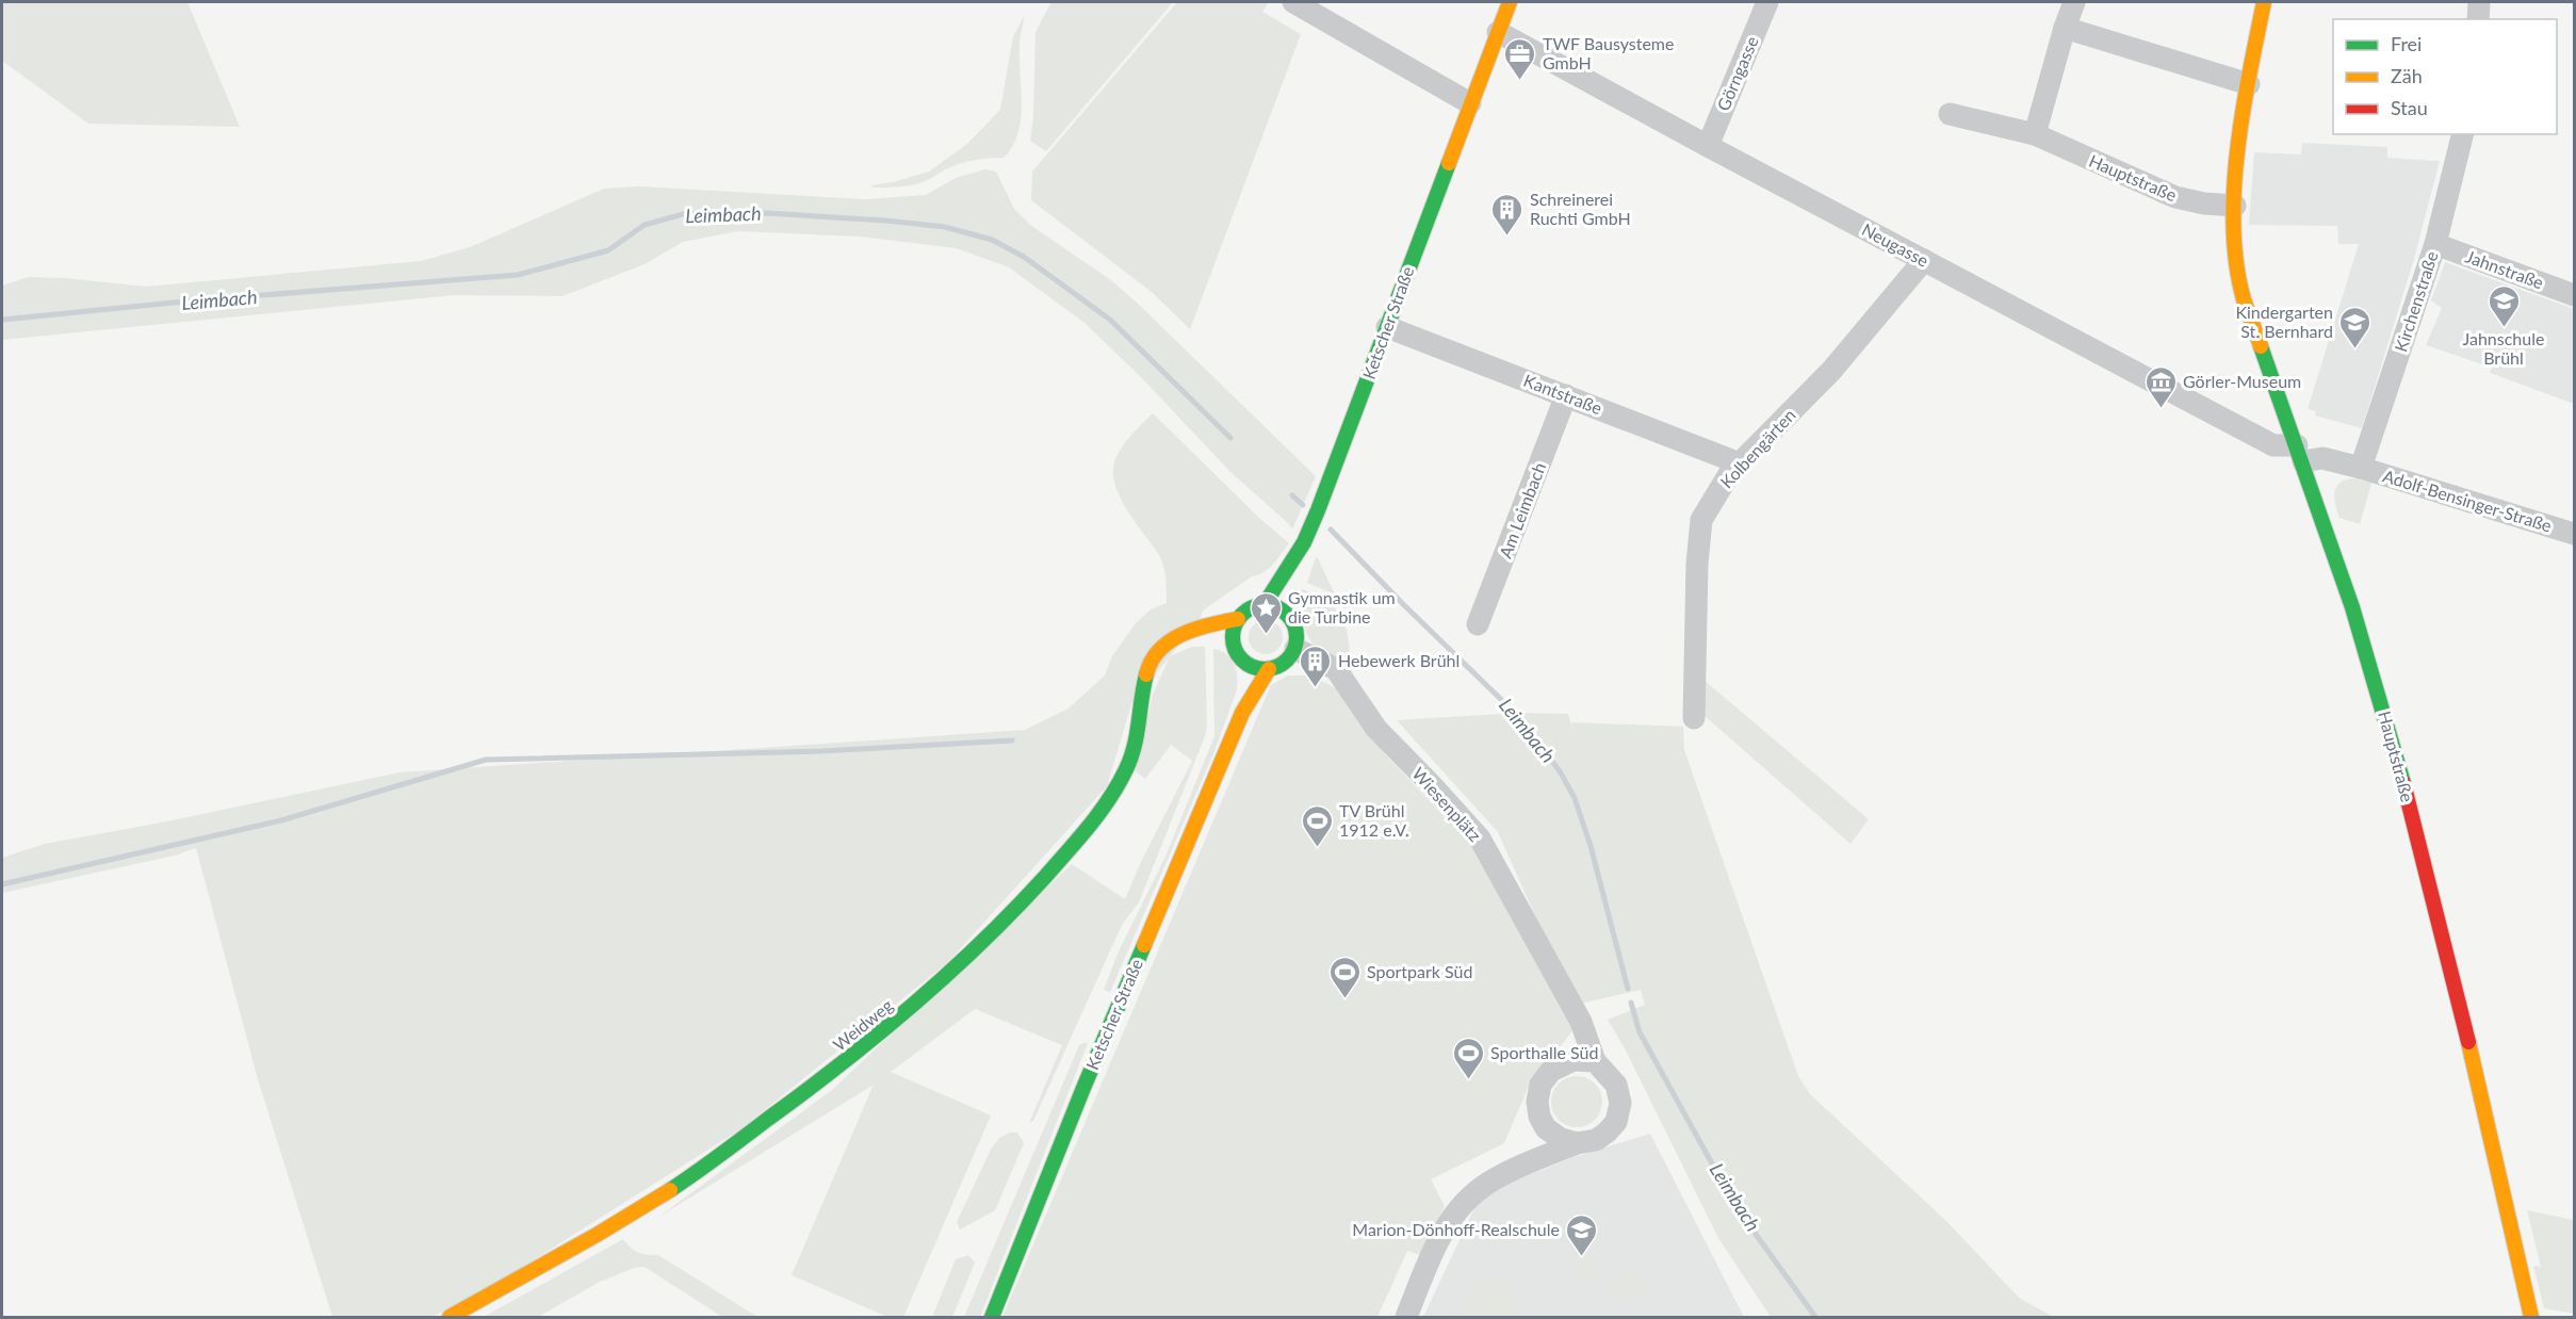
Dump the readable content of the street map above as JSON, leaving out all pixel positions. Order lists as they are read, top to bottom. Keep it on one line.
{"streets":{"street":["Görngasse","Hauptstraße","Neugasse","Jahnstraße","Kirchenstraße","Ketscher Straße","Kantstraße","Kolbengärten","Adolf-Bensinger-Straße","Am Leimbach","Wiesenplätz","Weidweg"]},"crossings":[["Görngasse","Neugasse"],["Hauptstraße","Neugasse"],["Neugasse","Kirchenstraße"],["Neugasse","Ketscher Straße"],["Neugasse","Kolbengärten"],["Neugasse","Adolf-Bensinger-Straße"],["Jahnstraße","Kirchenstraße"],["Kirchenstraße","Adolf-Bensinger-Straße"],["Ketscher Straße","Kantstraße"],["Ketscher Straße","Wiesenplätz"],["Ketscher Straße","Weidweg"],["Kantstraße","Kolbengärten"],["Kantstraße","Am Leimbach"],["Wiesenplätz","Weidweg"]],"water":["Leimbach"],"places":{"office":["TWF Bausysteme GmbH"],"building":["Schreinerei Ruchti GmbH","Hebewerk Brühl"],"school or university":["Jahnschule Brühl","Kindergarten St. Bernhard","Marion-Dönhoff-Realschule"],"museum":["Görler-Museum"],"place":["Gymnastik um die Turbine"],"sports":["TV Brühl 1912 e.V.","Sportpark Süd","Sporthalle Süd"]},"legend":["Frei","Zäh","Stau"]}
